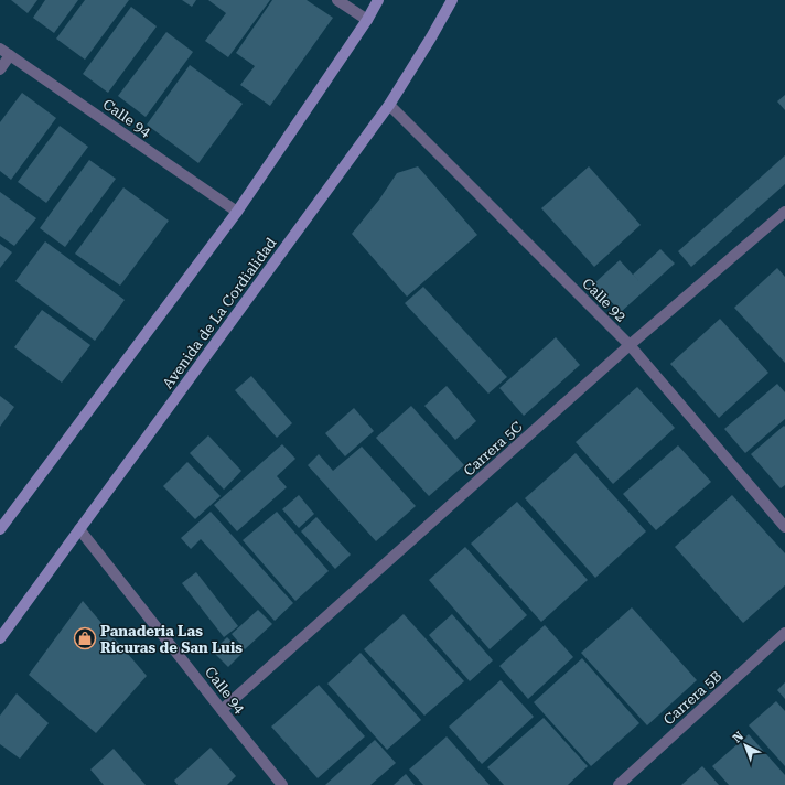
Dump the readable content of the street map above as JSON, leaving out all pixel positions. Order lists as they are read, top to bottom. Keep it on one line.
{"streets":{"main road":["Avenida de La Cordialidad"],"street":["Calle 94","Calle 92","Carrera 5C","Carrera 5B"]},"crossings":[["Calle 94","Avenida de La Cordialidad"],["Calle 94","Carrera 5C"],["Calle 92","Avenida de La Cordialidad"],["Calle 92","Carrera 5C"]],"places":{"shop":["Panaderia Las Ricuras de San Luis"]},"north":"top left"}
